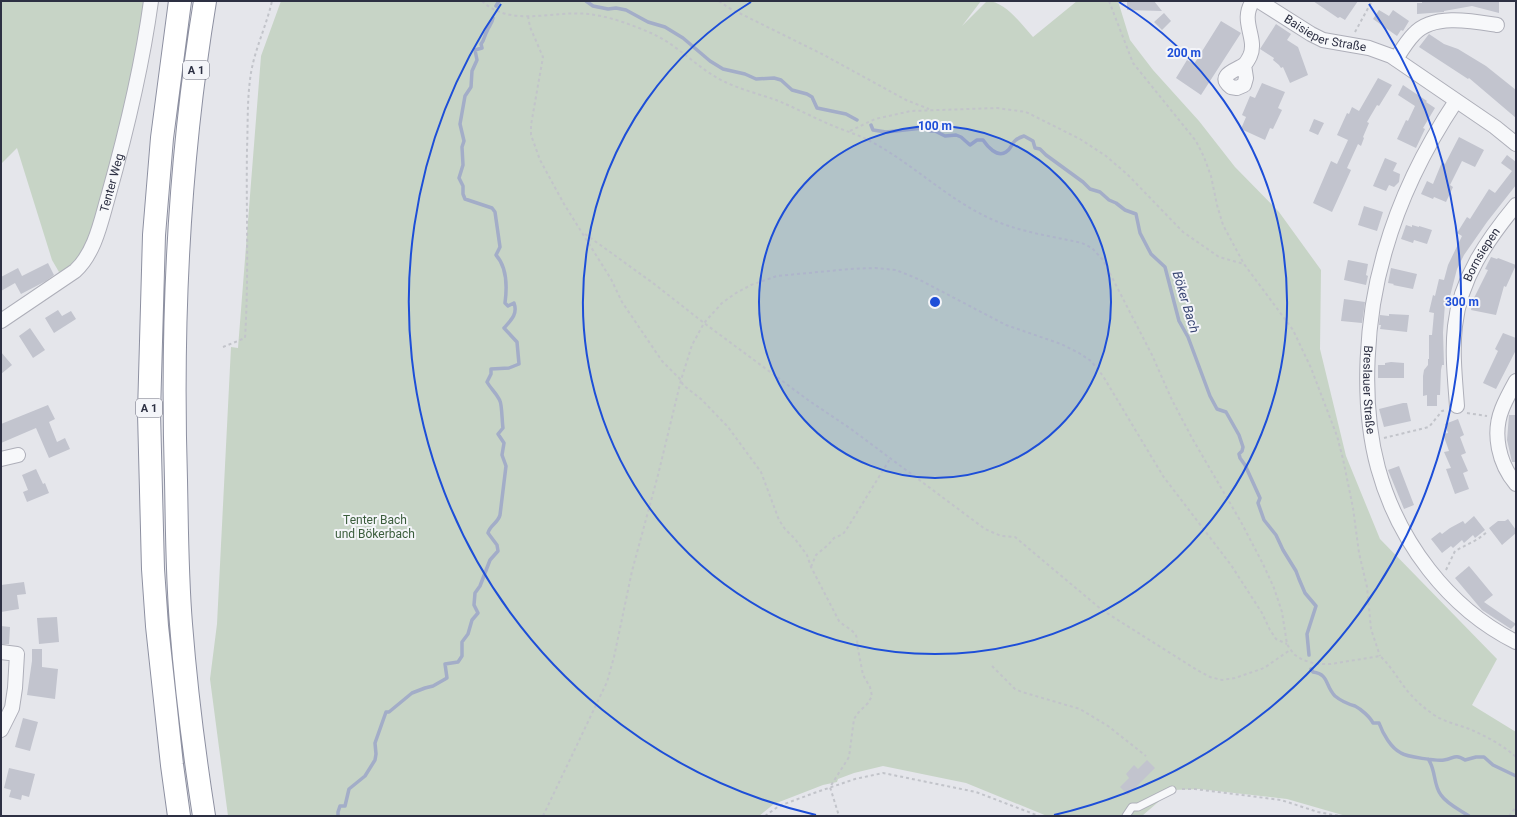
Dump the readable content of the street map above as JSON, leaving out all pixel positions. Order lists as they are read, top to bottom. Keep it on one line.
{"streets":{"highway":["A 1"],"street":["Baisieper Straße","Tenter Weg","Bornsiepen","Breslauer Straße"]},"crossings":[["Baisieper Straße","Breslauer Straße"]],"water":["Böker Bach"],"parks":["Tenter Bach und Bökerbach"],"rings":["200 m","100 m","300 m"]}
